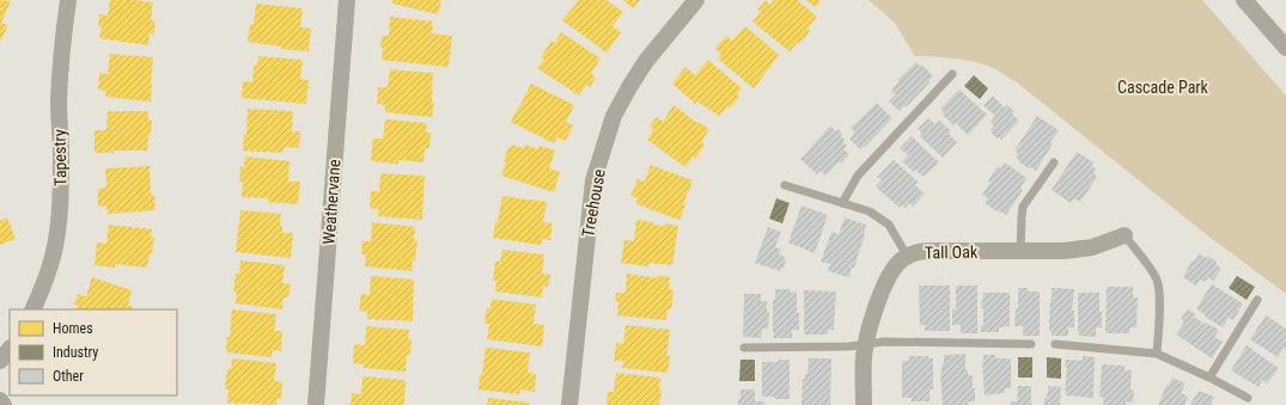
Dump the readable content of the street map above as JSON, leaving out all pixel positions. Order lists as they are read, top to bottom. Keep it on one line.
{"streets":{"street":["Tapestry","Weathervane","Treehouse","Tall Oak"]},"parks":["Cascade Park"],"legend":["Homes","Industry","Other"]}
